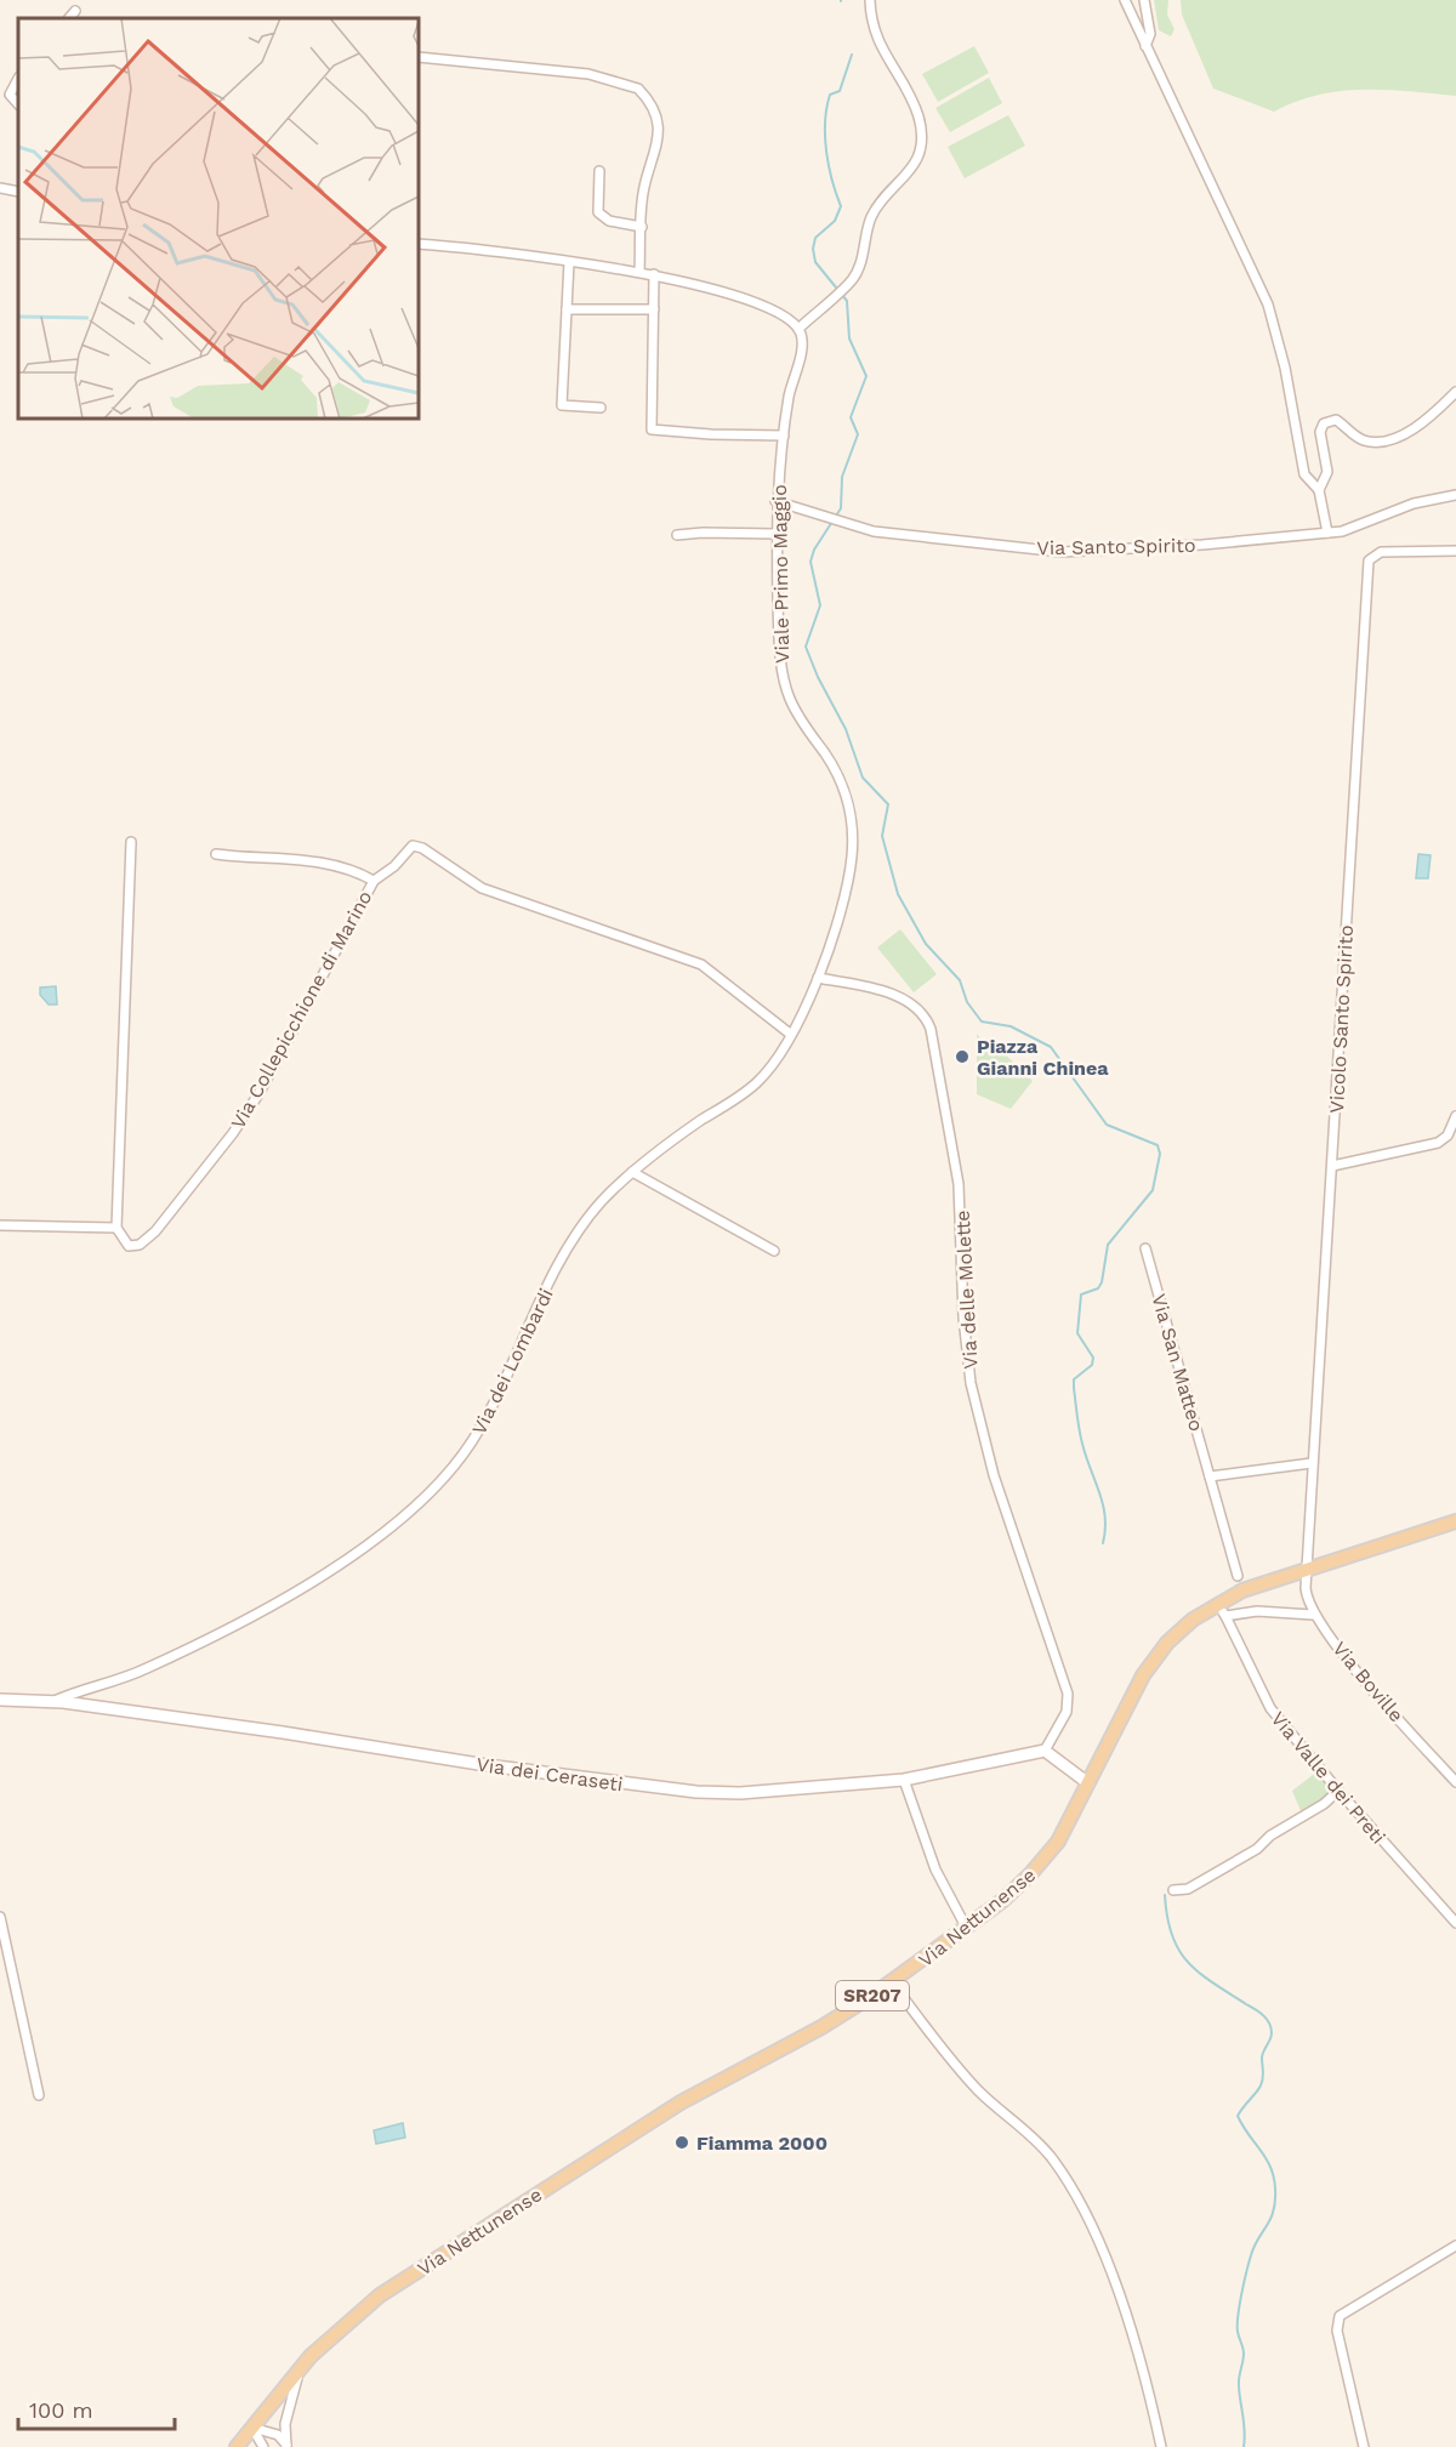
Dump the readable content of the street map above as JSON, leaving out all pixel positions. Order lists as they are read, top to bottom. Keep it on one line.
{"streets":{"main road":["Via Nettunense","SR207"],"street":["Via Santo Spirito","Viale Primo Maggio","Via Collepicchione di Marino","Vicolo Santo Spirito","Via delle Molette","Via dei Lombardi","Via San Matteo","Via Boville","Via dei Ceraseti","Via Valle dei Preti"]},"crossings":[["Via Santo Spirito","Viale Primo Maggio"],["Viale Primo Maggio","Via delle Molette"],["Viale Primo Maggio","Via dei Lombardi"],["Via Collepicchione di Marino","Via dei Lombardi"],["Vicolo Santo Spirito","Via Boville"],["Vicolo Santo Spirito","Via Nettunense"],["Via delle Molette","Via dei Lombardi"],["Via delle Molette","Via dei Ceraseti"],["Via dei Lombardi","Via dei Ceraseti"],["Via Boville","Via Nettunense"],["Via Valle dei Preti","Via Nettunense"]],"places":["Piazza Gianni Chinea","Fiamma 2000"],"scale_bar":"100 m"}
